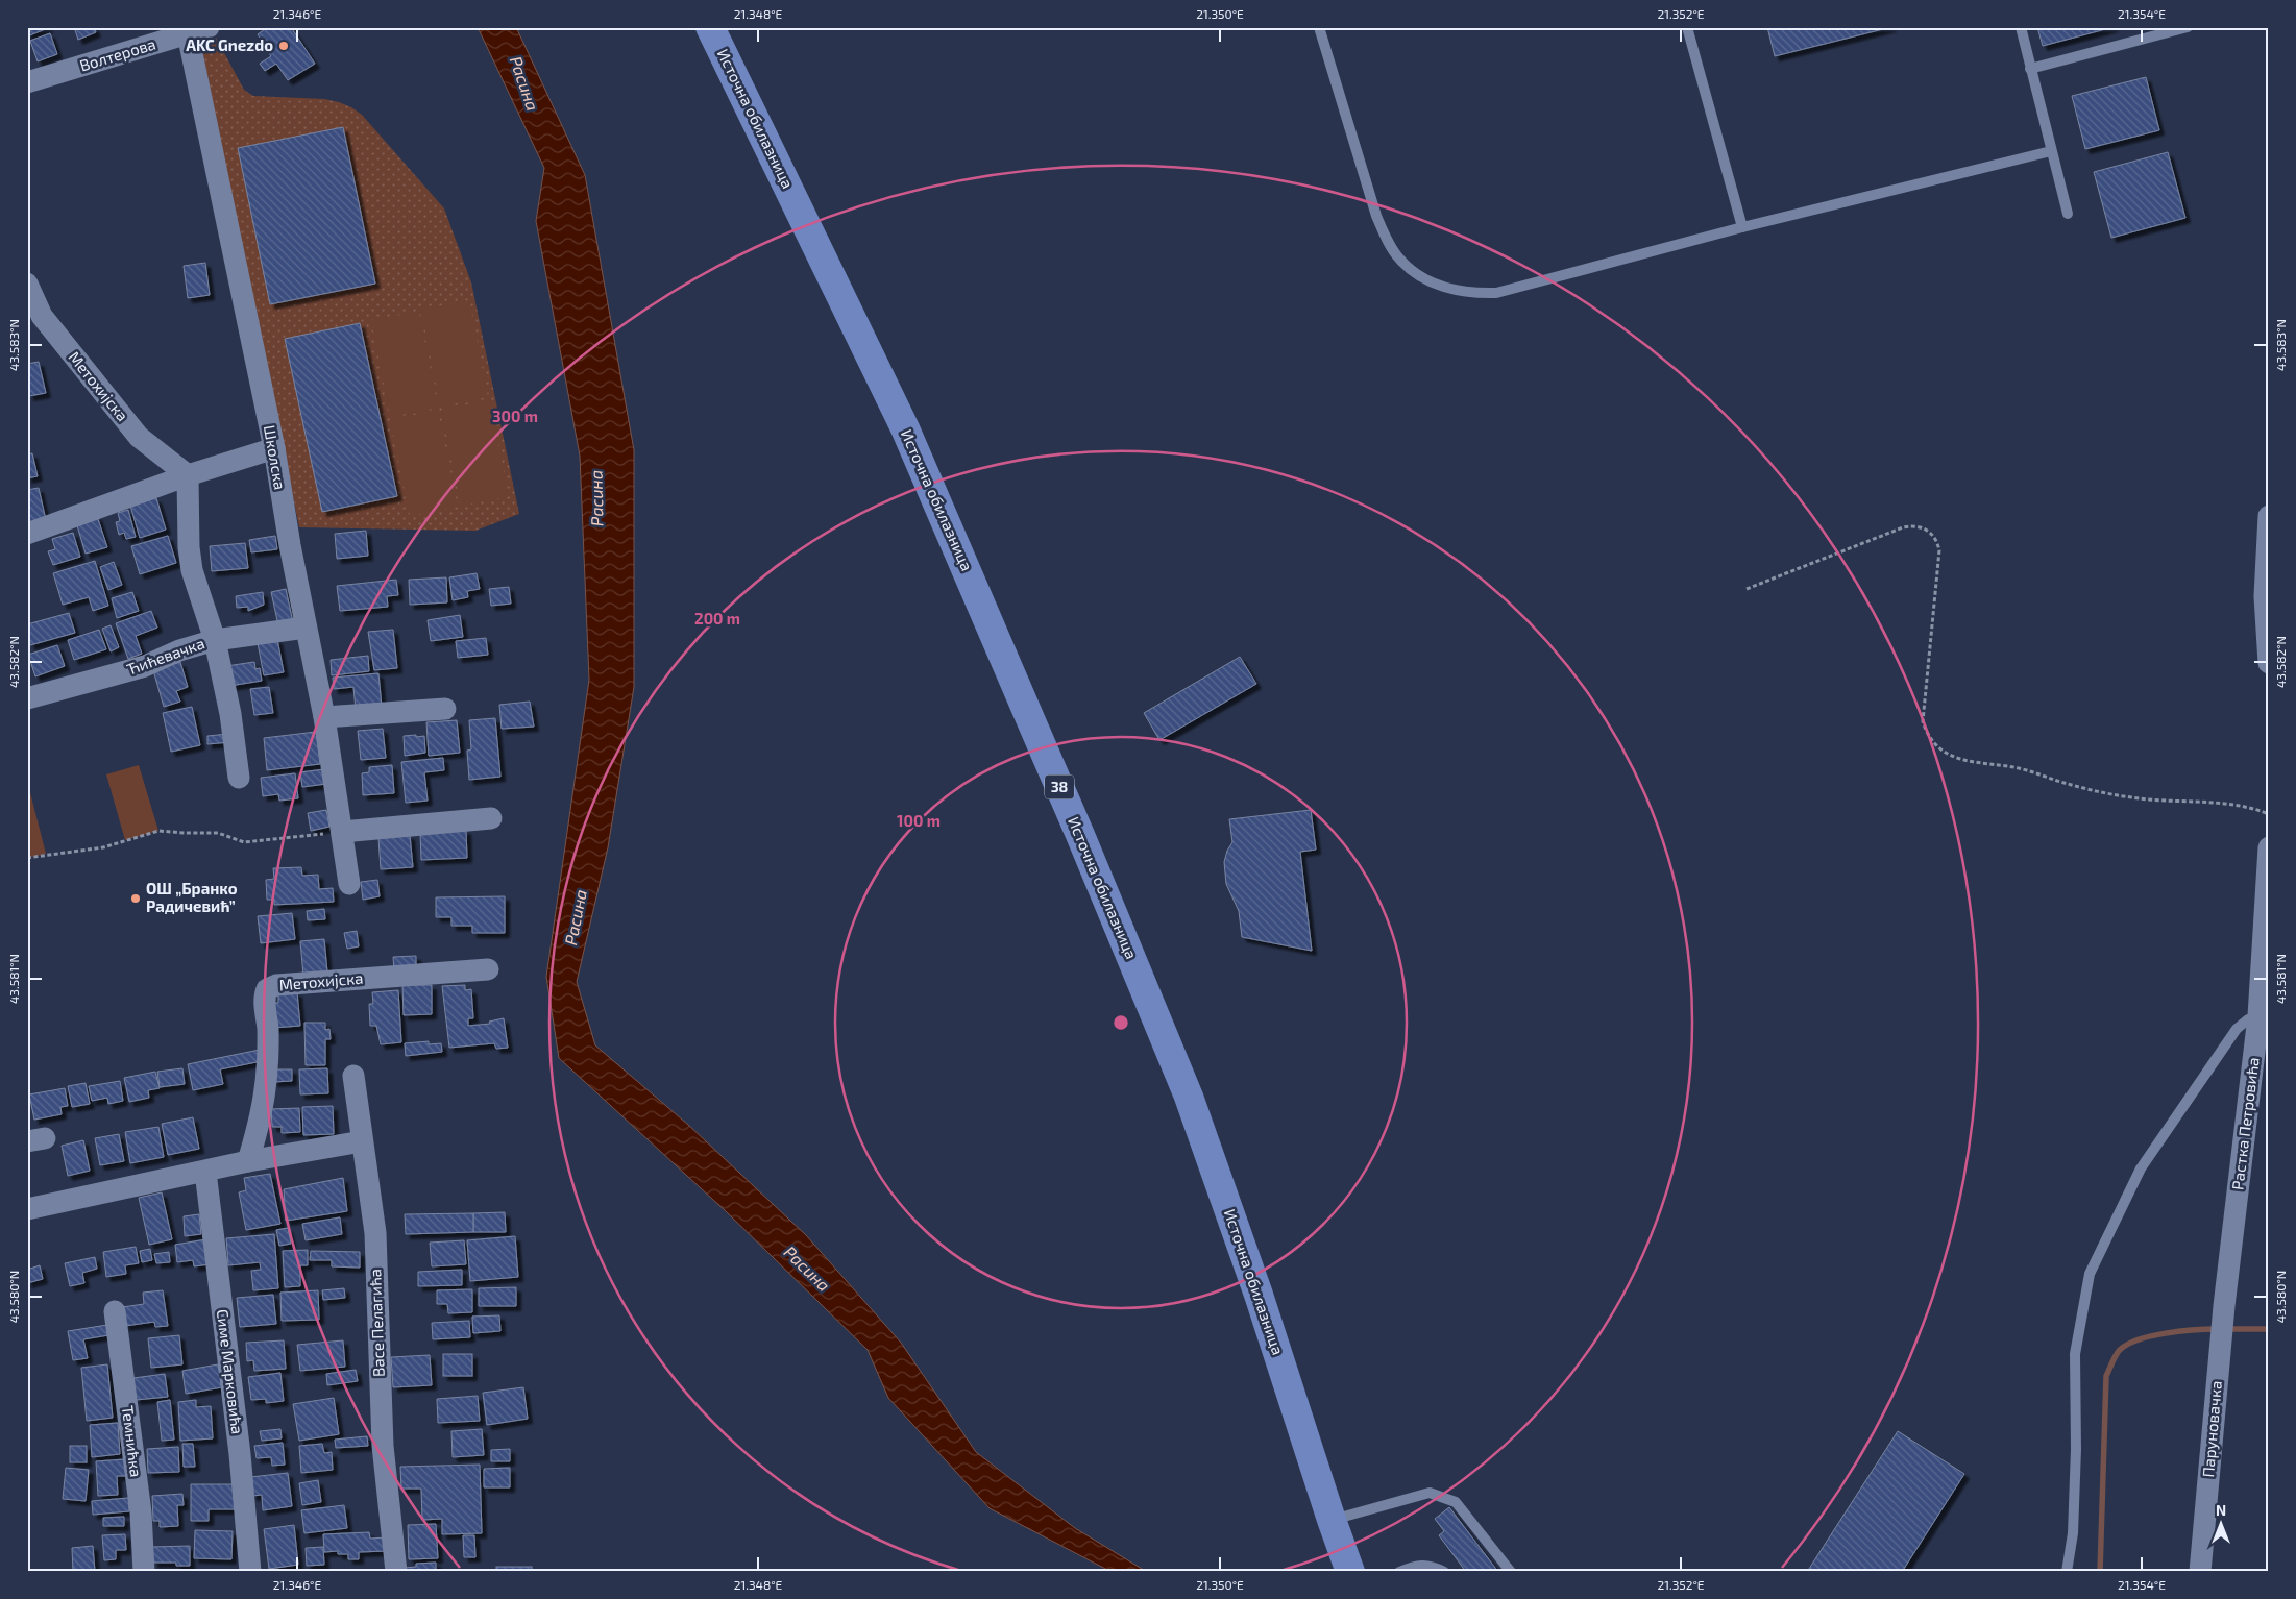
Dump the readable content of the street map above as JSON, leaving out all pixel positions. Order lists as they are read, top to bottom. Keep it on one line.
{"streets":{"main road":["Источна обилазница","38"],"street":["Волтерова","Метохијска","Школска","Ћићевачка","Растка Петровића","Васе Пелагића","Симе Марковића","Паруновачка","Темнићка"]},"crossings":[["Волтерова","Школска"],["Школска","Ћићевачка"],["Растка Петровића","Паруновачка"]],"water":["Расина"],"places":["AKC Gnezdo","ОШ „Бранко Радичевић”"],"north":"top","coordinates":["21.346°E","21.348°E","21.350°E","21.352°E","21.354°E","43.583°N","43.582°N","43.581°N","43.580°N"],"rings":["300 m","200 m","100 m"]}
